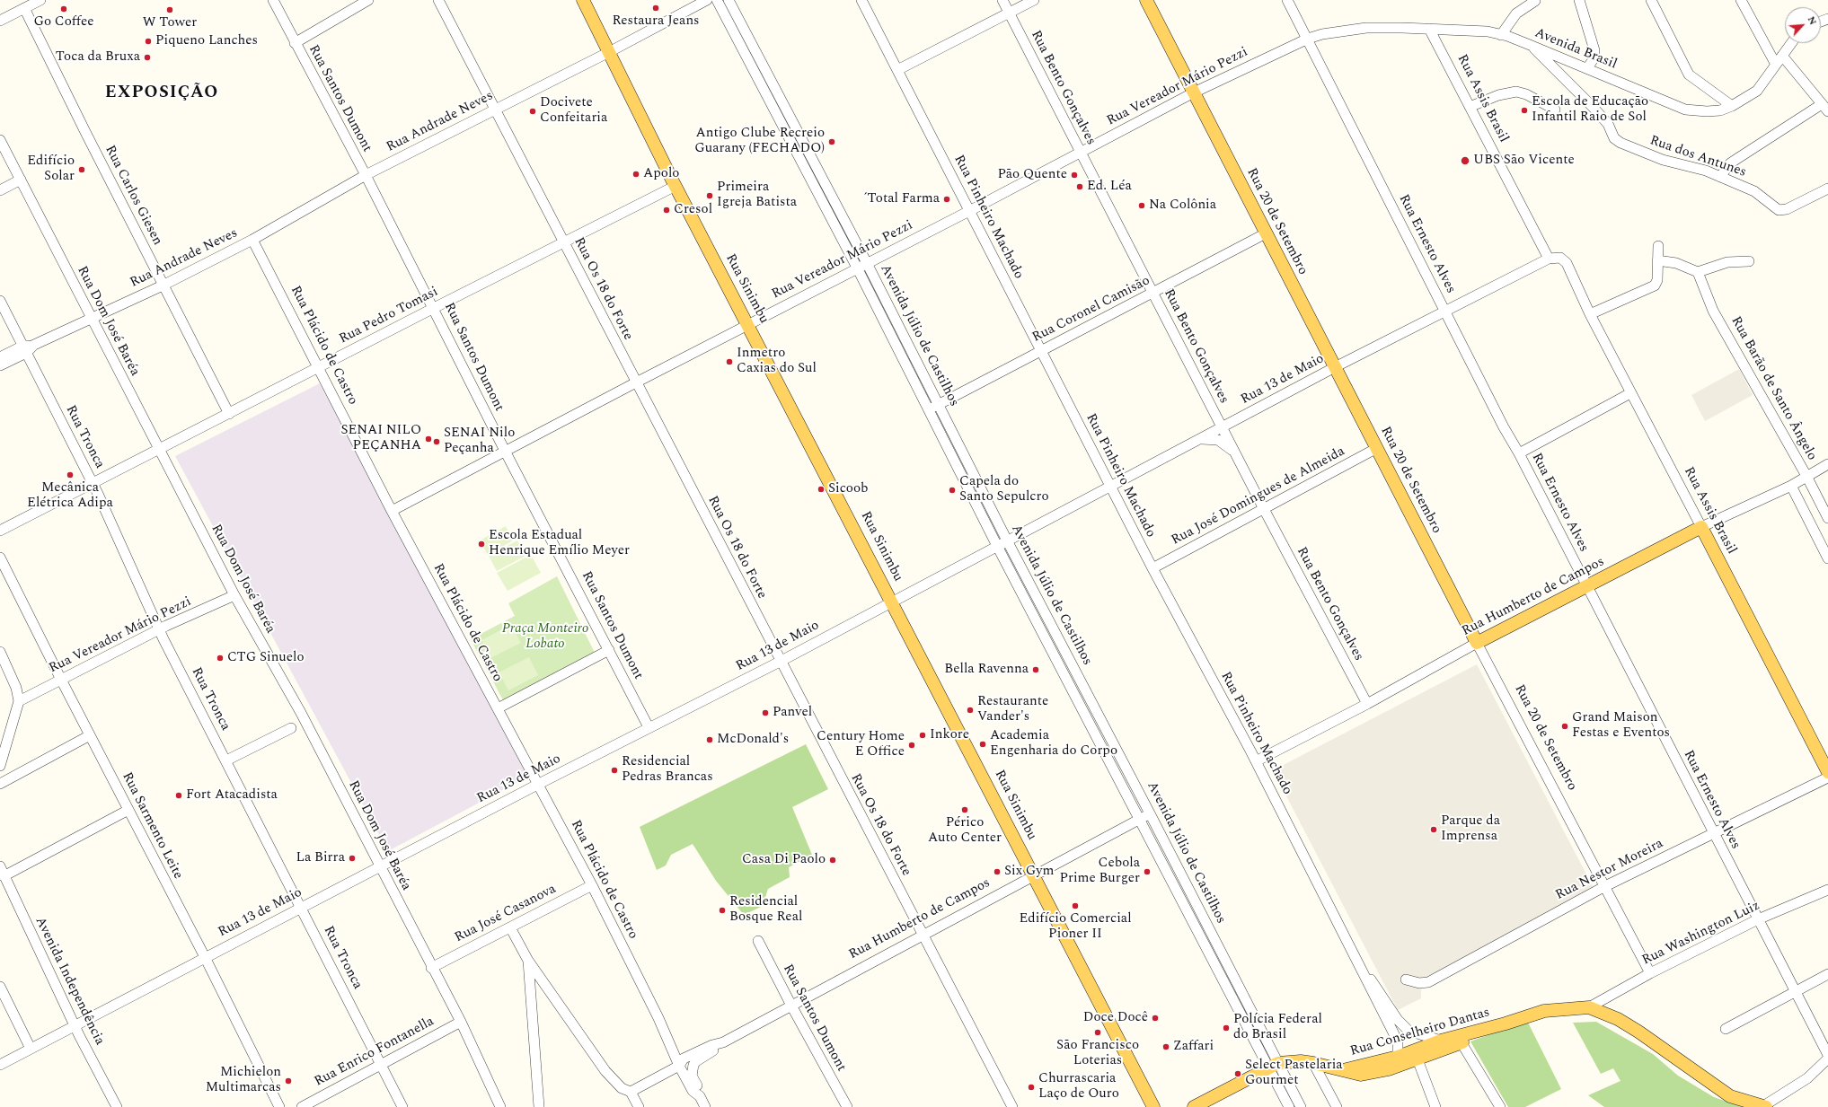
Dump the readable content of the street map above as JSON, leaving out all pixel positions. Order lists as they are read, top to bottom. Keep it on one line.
{"streets":{"main road":["Rua Assis Brasil","Rua 20 de Setembro","Rua Sinimbu","Rua Humberto de Campos","Rua Conselheiro Dantas"],"street":["Avenida Brasil","Rua Vereador Mário Pezzi","Rua Bento Gonçalves","Rua Santos Dumont","Rua Andrade Neves","Rua dos Antunes","Rua Carlos Giesen","Rua Pinheiro Machado","Rua Ernesto Alves","Rua Os 18 do Forte","Rua Coronel Camisão","Rua Pedro Tomasi","Rua Dom José Baréa","Avenida Júlio de Castilhos","Rua Plácido de Castro","Rua 13 de Maio","Rua Barão de Santo Ângelo","Rua Tronca","Rua José Domingues de Almeida","Rua Sarmento Leite","Rua Nestor Moreira","Rua José Casanova","Rua Washington Luiz","Avenida Independência","Rua Enrico Fontanella"]},"crossings":[["Avenida Brasil","Rua Vereador Mário Pezzi"],["Avenida Brasil","Rua Assis Brasil"],["Avenida Brasil","Rua dos Antunes"],["Avenida Brasil","Rua Ernesto Alves"],["Rua Vereador Mário Pezzi","Rua Bento Gonçalves"],["Rua Vereador Mário Pezzi","Rua Santos Dumont"],["Rua Vereador Mário Pezzi","Rua Pinheiro Machado"],["Rua Vereador Mário Pezzi","Rua 20 de Setembro"],["Rua Vereador Mário Pezzi","Rua Ernesto Alves"],["Rua Vereador Mário Pezzi","Rua Os 18 do Forte"],["Rua Vereador Mário Pezzi","Rua Sinimbu"],["Rua Vereador Mário Pezzi","Rua Dom José Baréa"],["Rua Vereador Mário Pezzi","Avenida Júlio de Castilhos"],["Rua Vereador Mário Pezzi","Rua Plácido de Castro"],["Rua Vereador Mário Pezzi","Rua Tronca"],["Rua Vereador Mário Pezzi","Rua Sarmento Leite"],["Rua Bento Gonçalves","Rua Coronel Camisão"],["Rua Bento Gonçalves","Rua 13 de Maio"],["Rua Bento Gonçalves","Rua José Domingues de Almeida"],["Rua Bento Gonçalves","Rua Humberto de Campos"],["Rua Santos Dumont","Rua Andrade Neves"],["Rua Santos Dumont","Rua Pedro Tomasi"],["Rua Santos Dumont","Rua 13 de Maio"],["Rua Santos Dumont","Rua Humberto de Campos"],["Rua Assis Brasil","Rua 13 de Maio"],["Rua Assis Brasil","Rua Humberto de Campos"],["Rua Andrade Neves","Rua Carlos Giesen"],["Rua Andrade Neves","Rua Os 18 do Forte"],["Rua Andrade Neves","Rua Sinimbu"],["Rua Andrade Neves","Rua Dom José Baréa"],["Rua Andrade Neves","Rua Plácido de Castro"],["Rua Andrade Neves","Rua Tronca"],["Rua Carlos Giesen","Rua Pedro Tomasi"],["Rua Pinheiro Machado","Rua Coronel Camisão"],["Rua Pinheiro Machado","Rua 13 de Maio"],["Rua Pinheiro Machado","Rua José Domingues de Almeida"],["Rua Pinheiro Machado","Rua Humberto de Campos"],["Rua Pinheiro Machado","Rua Conselheiro Dantas"],["Rua 20 de Setembro","Rua Coronel Camisão"],["Rua 20 de Setembro","Rua 13 de Maio"],["Rua 20 de Setembro","Rua José Domingues de Almeida"],["Rua 20 de Setembro","Rua Humberto de Campos"],["Rua 20 de Setembro","Rua Nestor Moreira"],["Rua 20 de Setembro","Rua Washington Luiz"],["Rua Ernesto Alves","Rua 13 de Maio"],["Rua Ernesto Alves","Rua Humberto de Campos"],["Rua Ernesto Alves","Rua Nestor Moreira"],["Rua Ernesto Alves","Rua Washington Luiz"],["Rua Os 18 do Forte","Rua Pedro Tomasi"],["Rua Os 18 do Forte","Rua 13 de Maio"],["Rua Os 18 do Forte","Rua Humberto de Campos"],["Rua Sinimbu","Rua Pedro Tomasi"],["Rua Sinimbu","Rua 13 de Maio"],["Rua Sinimbu","Rua Humberto de Campos"],["Rua Coronel Camisão","Avenida Júlio de Castilhos"],["Rua Pedro Tomasi","Rua Dom José Baréa"],["Rua Pedro Tomasi","Rua Plácido de Castro"],["Rua Pedro Tomasi","Rua Tronca"],["Rua Dom José Baréa","Rua 13 de Maio"],["Rua Dom José Baréa","Rua José Casanova"],["Rua Dom José Baréa","Rua Enrico Fontanella"],["Avenida Júlio de Castilhos","Rua 13 de Maio"],["Avenida Júlio de Castilhos","Rua Humberto de Campos"],["Avenida Júlio de Castilhos","Rua Conselheiro Dantas"],["Rua Plácido de Castro","Rua 13 de Maio"],["Rua Plácido de Castro","Rua Humberto de Campos"],["Rua Plácido de Castro","Rua José Casanova"],["Rua 13 de Maio","Rua Tronca"],["Rua 13 de Maio","Rua Sarmento Leite"],["Rua 13 de Maio","Avenida Independência"],["Rua Barão de Santo Ângelo","Rua Humberto de Campos"],["Rua Tronca","Rua Enrico Fontanella"],["Rua Washington Luiz","Rua Conselheiro Dantas"]],"districts":["EXPOSIÇÃO"],"parks":["Praça Monteiro Lobato"],"places":["Restaura Jeans","Go Coffee","W Tower","Piqueno Lanches","Toca da Bruxa","Escola de Educação Infantil Raio de Sol","Docivete Confeitaria","Antigo Clube Recreio Guarany (FECHADO)","UBS São Vicente","Edifício Solar","Apolo","Pão Quente","Ed. Léa","Primeira Igreja Batista","´Total Farma","Na Colônia","Cresol","Inmetro Caxias do Sul","SENAI NILO PEÇANHA","SENAI Nilo Peçanha","Mecânica Elétrica Adipa","Sicoob","Capela do Santo Sepulcro","Escola Estadual Henrique Emílio Meyer","CTG Sinuelo","Bella Ravenna","Restaurante Vander's","Panvel","Grand Maison Festas e Eventos","Inkore","McDonald's","Academia Engenharia do Corpo","Century Home E Office","Residencial Pedras Brancas","Fort Atacadista","Périco Auto Center","Parque da Imprensa","La Birra","Casa Di Paolo","Six Gym","Cebola Prime Burger","Edifício Comercial Pioner II","Residencial Bosque Real","Doce Docê","Polícia Federal do Brasil","São Francisco Loterias","Zaffari","Select Pastelaria Gourmet","Michielon Multimarcas","Churrascaria Laço de Ouro"],"north":"top right"}
